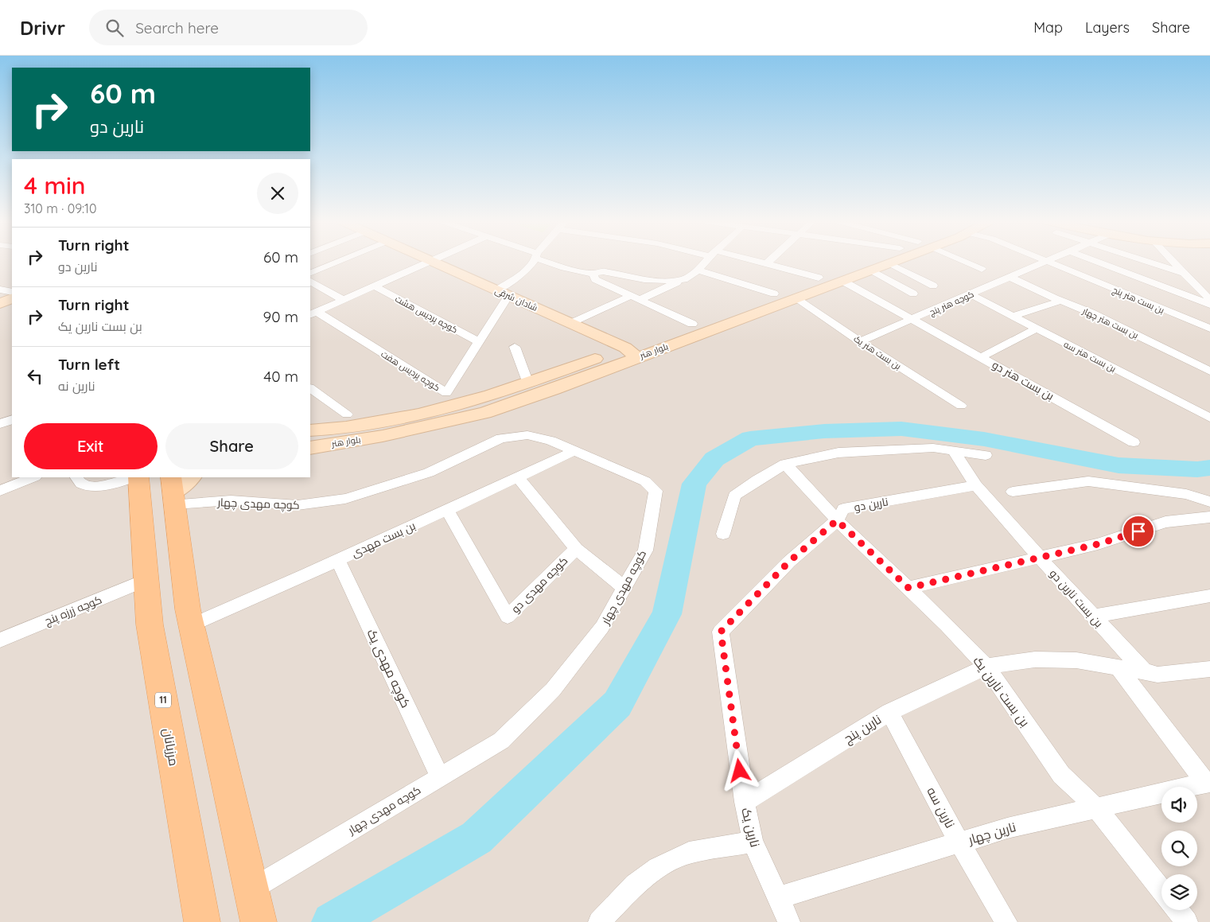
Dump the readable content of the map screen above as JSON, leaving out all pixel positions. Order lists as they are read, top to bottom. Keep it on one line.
{"streets":{"main road":["شادان شرقی","بلوار هنر","11","مرزبانان"],"street":["بن بست هنر پنج","کوچه هنر پنج","کوچه پردیس هشت","بن بست هنر چهار","بن بست هنر یک","بن بست هنر سه","کوچه پردیس هفت","بن بست هنر دو","کوچه مهدی چهار","نارین دو","بن بست مهدی","کوچه مهدی دو","بن بست نارین دو","کوچه زرزه پنج","کوچه مهدی یک","بن بست نارین یک","نارین پنج","نارین سه","نارین یک","نارین چهار"]},"crossings":[["شادان شرقی","بلوار هنر"],["شادان شرقی","کوچه پردیس هفت"],["کوچه هنر پنج","بن بست هنر چهار"],["کوچه هنر پنج","بن بست هنر یک"],["کوچه هنر پنج","بن بست هنر سه"],["کوچه هنر پنج","بن بست هنر دو"],["کوچه پردیس هشت","کوچه پردیس هفت"],["بلوار هنر","بن بست هنر یک"],["بلوار هنر","بن بست هنر دو"],["کوچه مهدی چهار","بن بست مهدی"],["کوچه مهدی چهار","کوچه مهدی یک"],["نارین دو","بن بست نارین دو"],["نارین دو","بن بست نارین یک"],["نارین دو","نارین یک"],["بن بست مهدی","کوچه مهدی دو"],["بن بست مهدی","کوچه مهدی یک"],["بن بست نارین دو","نارین پنج"],["کوچه زرزه پنج","مرزبانان"],["بن بست نارین یک","نارین پنج"],["بن بست نارین یک","نارین چهار"],["نارین پنج","نارین سه"],["نارین پنج","نارین یک"],["نارین سه","نارین چهار"],["نارین یک","نارین چهار"]],"page":{"header":"Drivr","search":"Search here","nav":["Map","Layers","Share"],"turn":["60 m","نارین دو"],"heading":["4 min","310 m · 09:10"],"list":[{"name":"Turn right","note":"نارین دو","value":"60 m"},{"name":"Turn right","note":"بن بست نارین یک","value":"90 m"},{"name":"Turn left","note":"نارین نه","value":"40 m"}],"buttons":["Exit","Share"]}}
